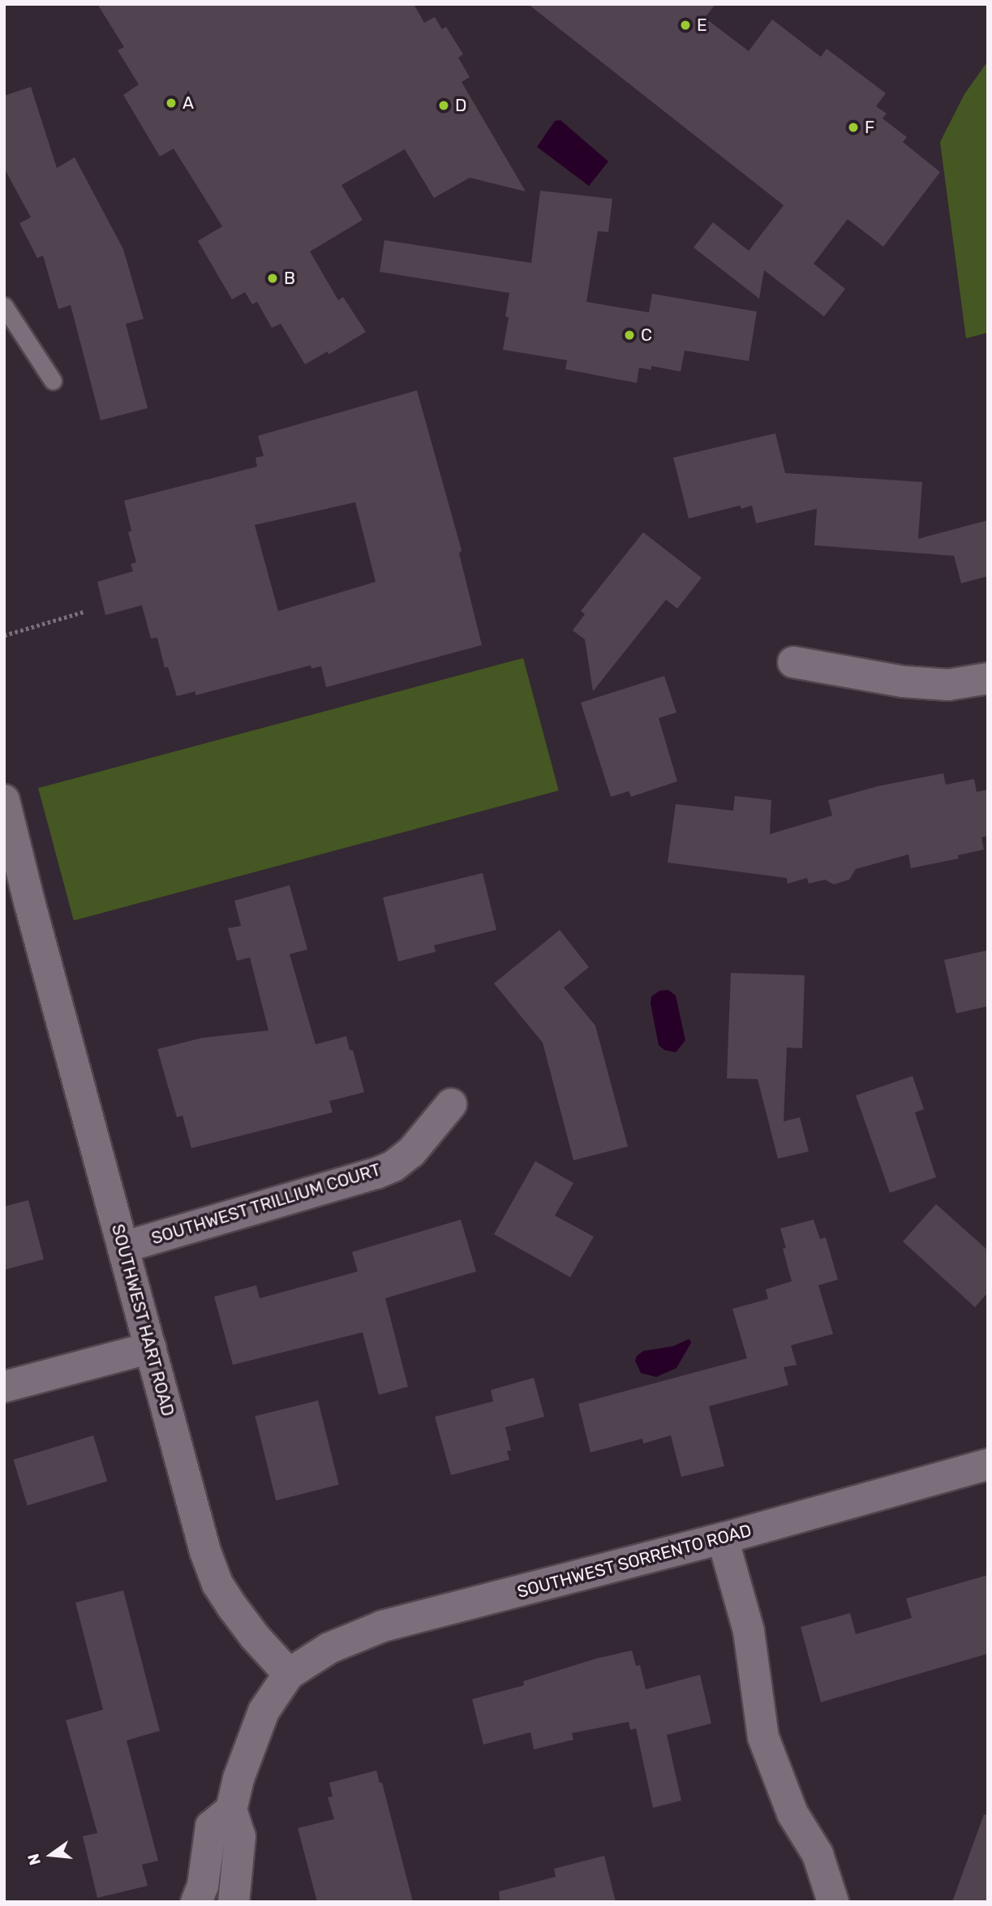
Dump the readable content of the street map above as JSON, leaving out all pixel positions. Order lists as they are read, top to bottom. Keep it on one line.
{"streets":{"street":["SOUTHWEST TRILLIUM COURT","SOUTHWEST HART ROAD","SOUTHWEST SORRENTO ROAD"]},"crossings":[["SOUTHWEST TRILLIUM COURT","SOUTHWEST HART ROAD"],["SOUTHWEST HART ROAD","SOUTHWEST SORRENTO ROAD"]],"places":["E","A","D","F","B","C"],"north":"left"}
